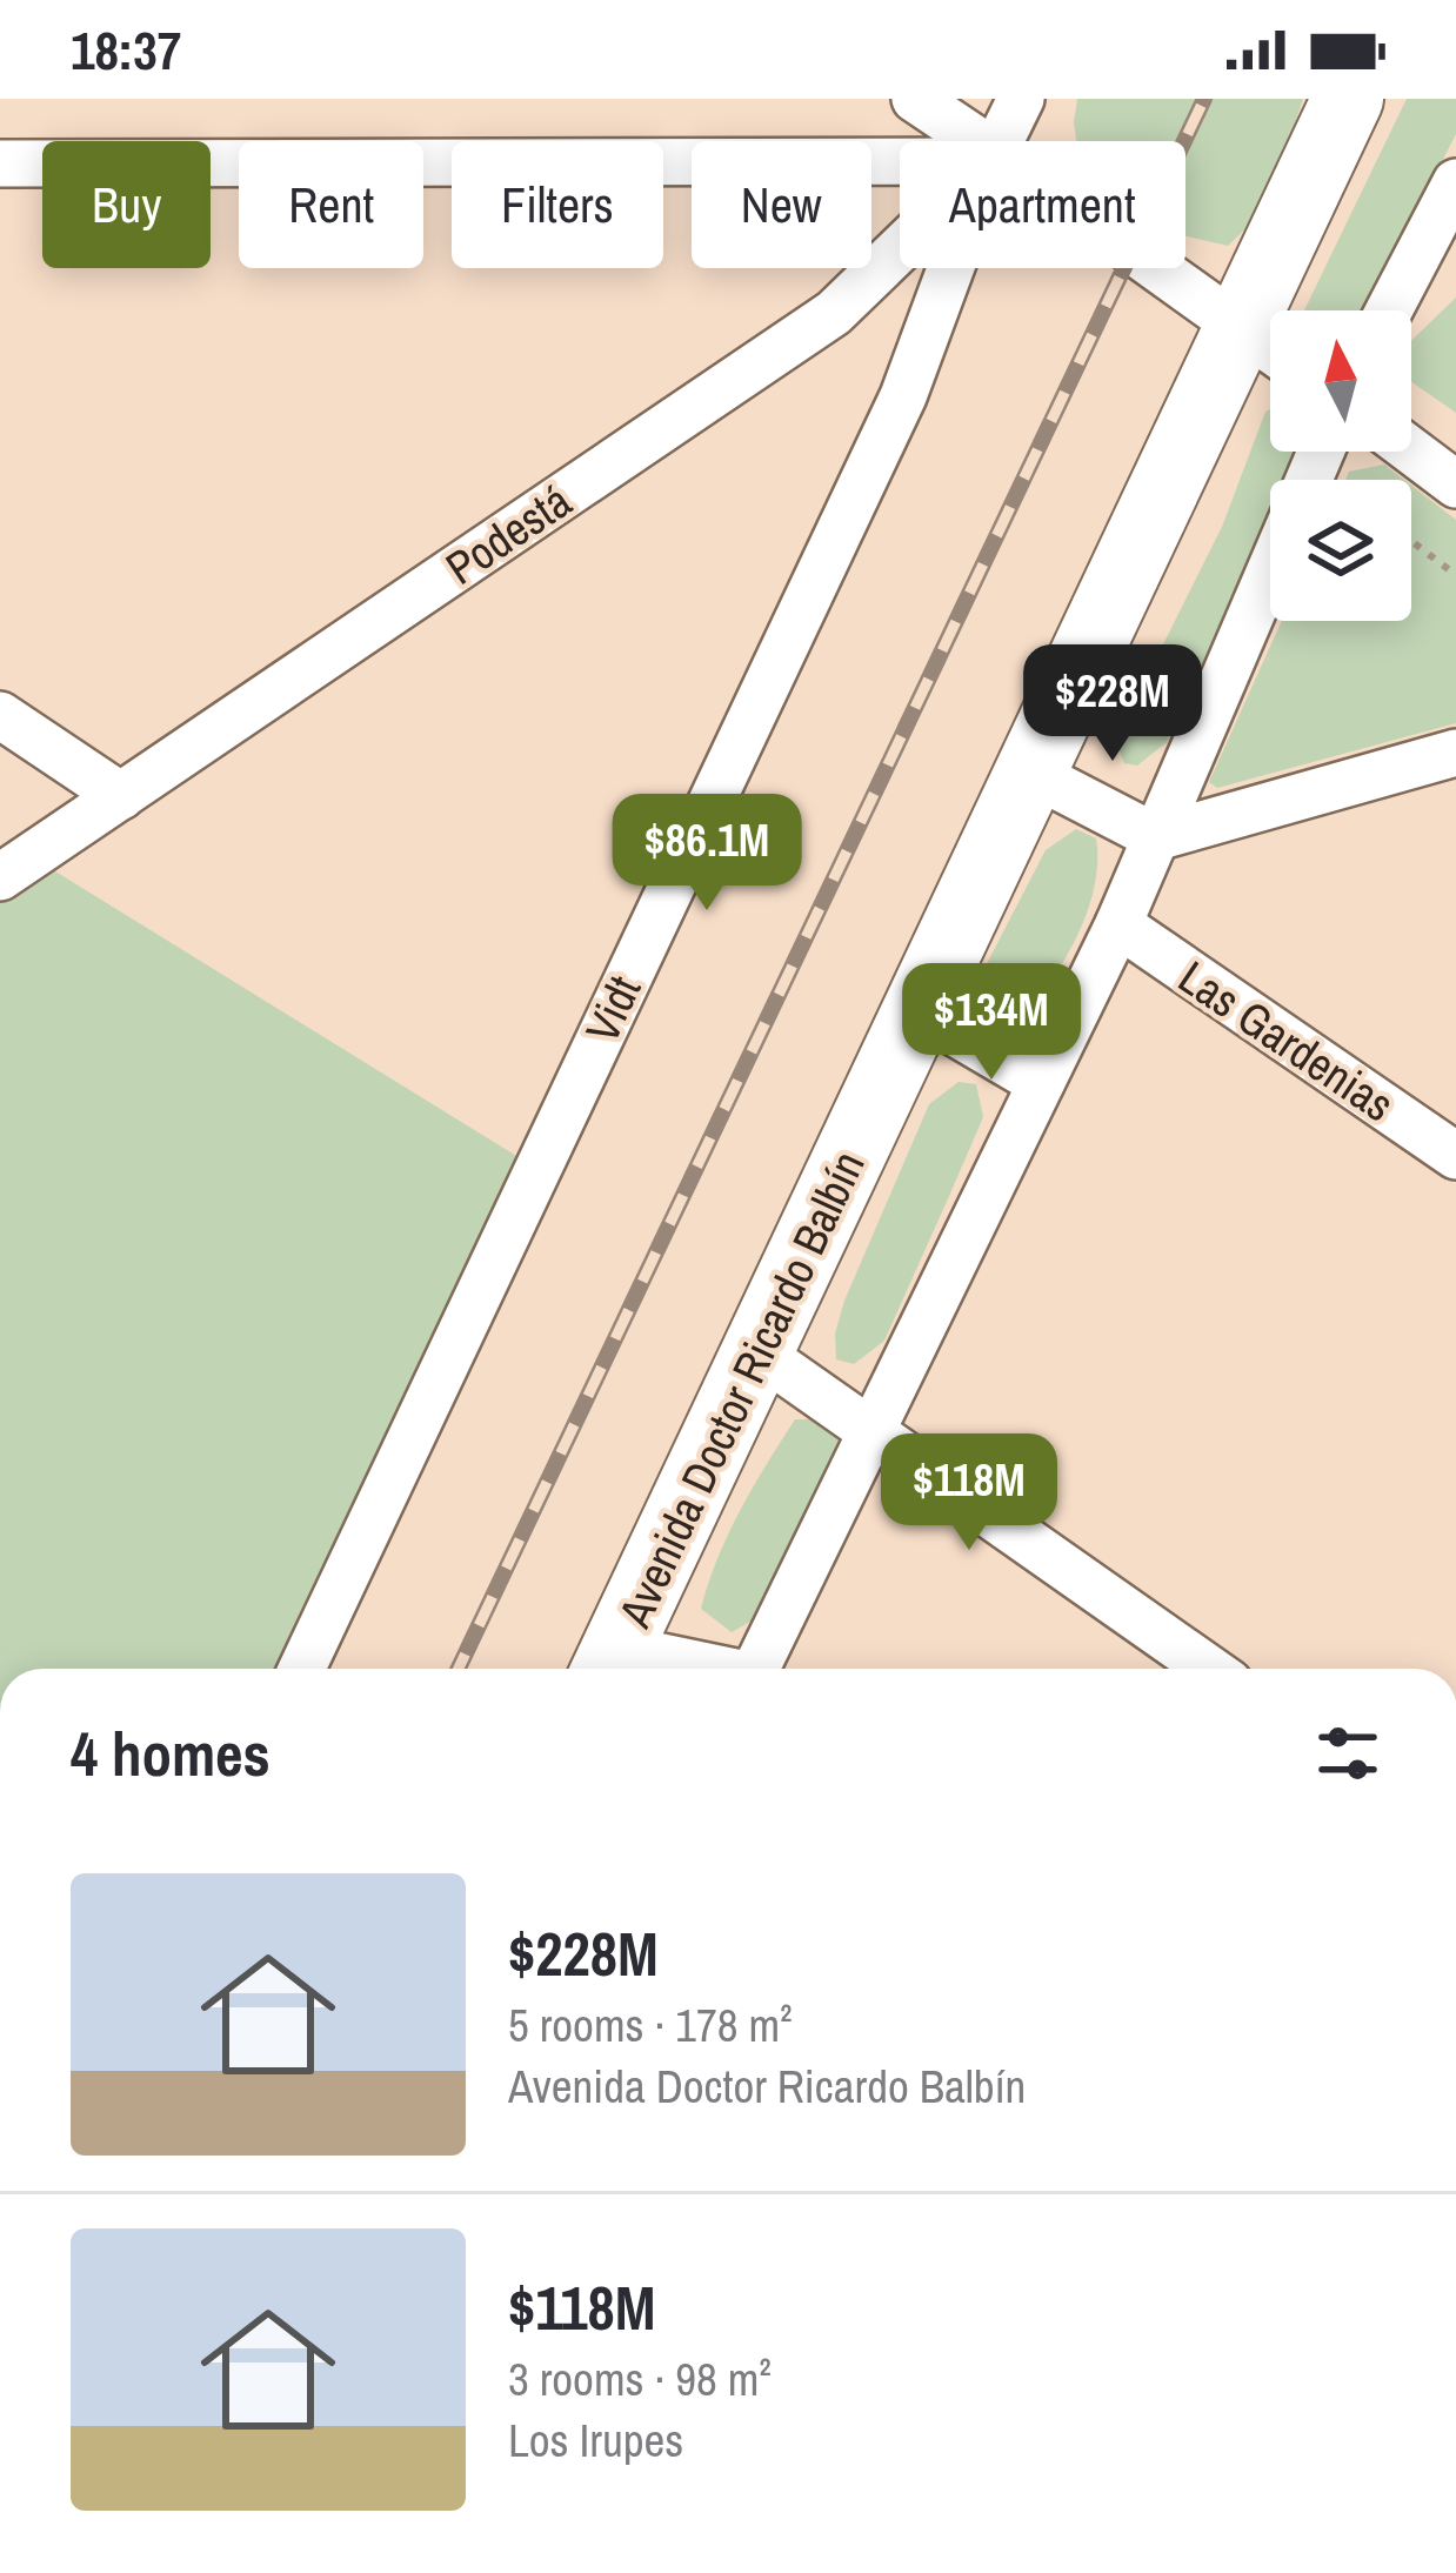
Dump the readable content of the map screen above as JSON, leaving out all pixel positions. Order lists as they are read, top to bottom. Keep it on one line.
{"streets":{"main road":["Avenida Doctor Ricardo Balbín"],"street":["Podestá","Vidt","Las Gardenias"]},"north":"top","page":{"status":"18:37","chip":["Buy","Rent","Filters","New","Apartment"],"price":["$228M","$86.1M","$134M","$118M"],"heading":"4 homes","list":[{"name":"$228M","note":"5 rooms · 178 m² · Avenida Doctor Ricardo Balbín"},{"name":"$118M","note":"3 rooms · 98 m² · Los Irupes"}]}}
